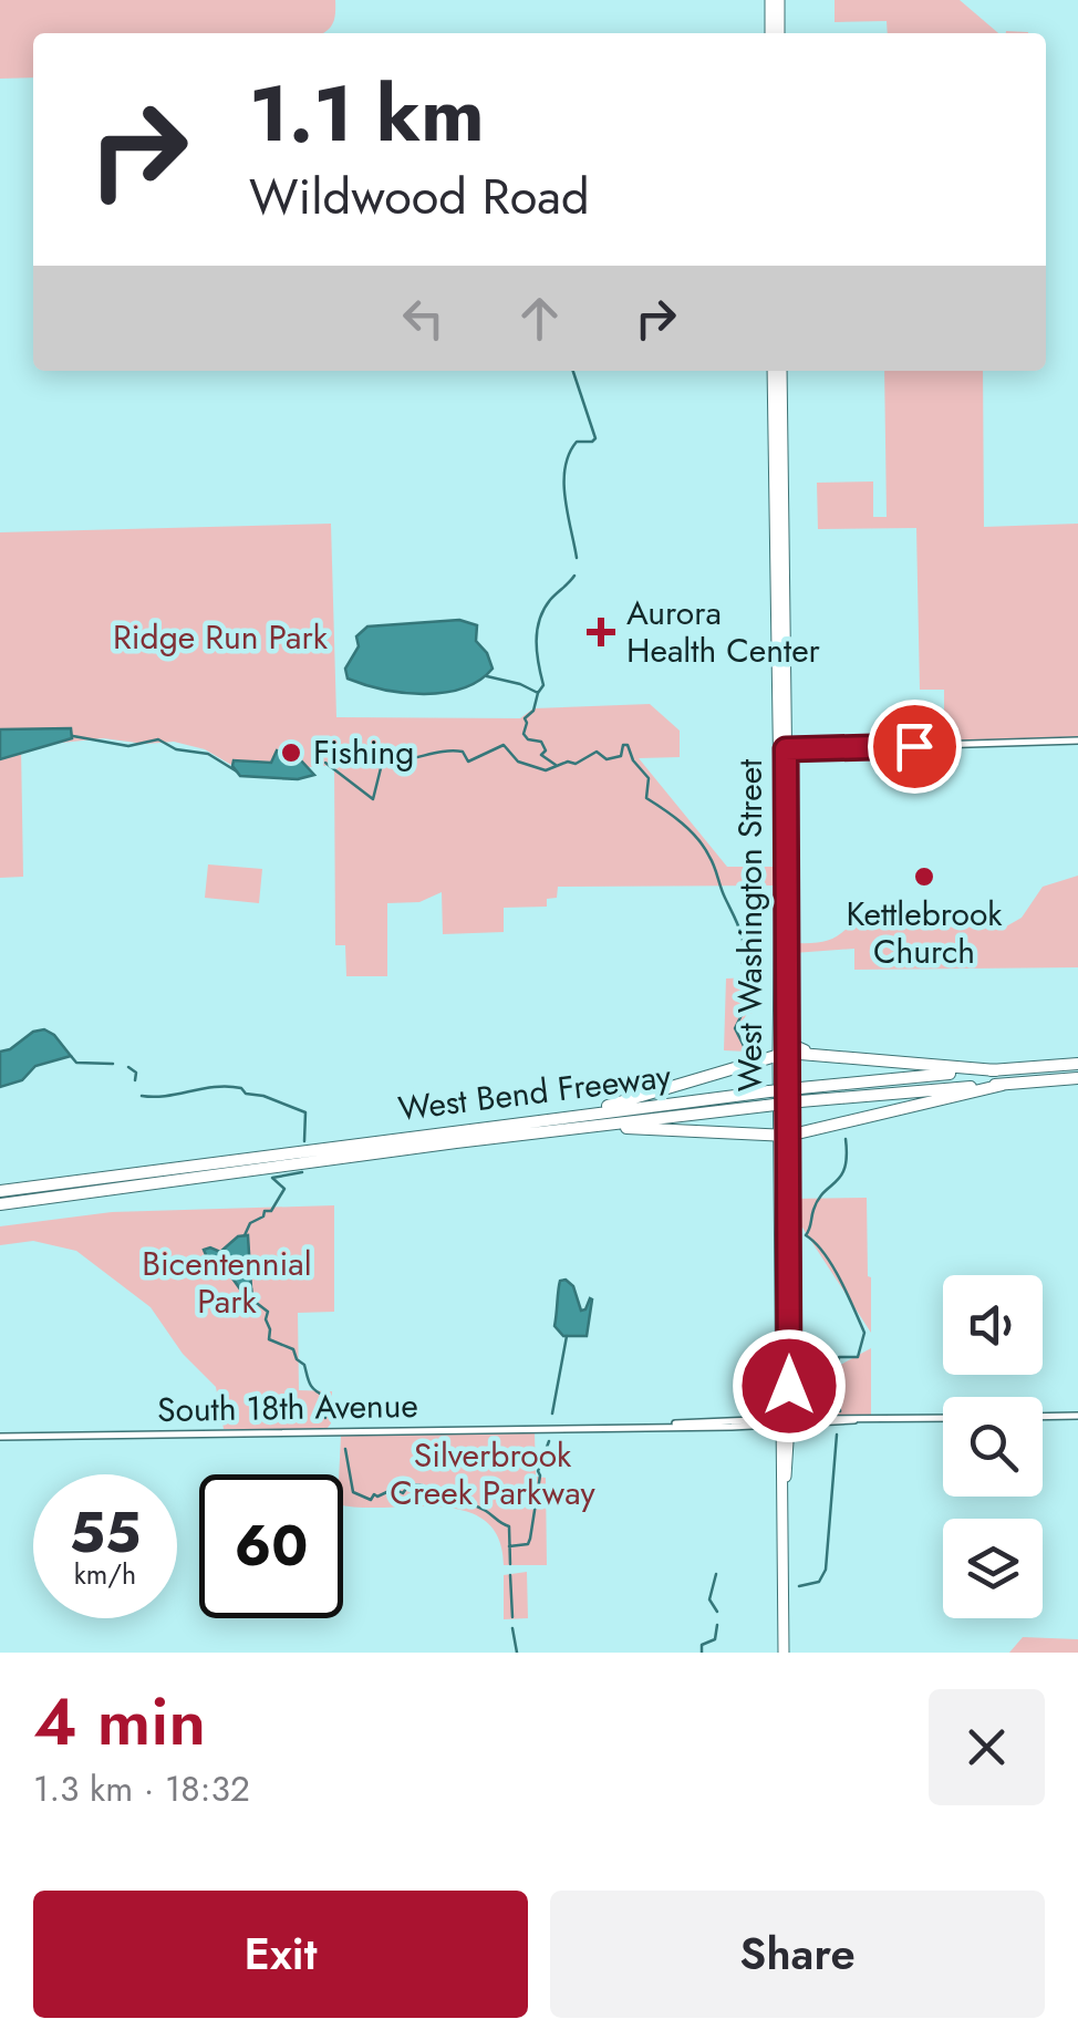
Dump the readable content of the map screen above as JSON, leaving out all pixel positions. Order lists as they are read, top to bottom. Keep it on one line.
{"streets":{"highway":["West Bend Freeway"],"main road":["West Washington Street"],"street":["South 18th Avenue"]},"crossings":[["West Washington Street","South 18th Avenue"]],"parks":["Ridge Run Park","Bicentennial Park","Silverbrook Creek Parkway"],"places":{"health":["Aurora Health Center"],"other":["Fishing","Kettlebrook Church"]},"page":{"turn":["1.1 km","Wildwood Road"],"speed":"55 km/h","limit":"60","heading":["4 min","1.3 km · 18:32"],"buttons":["Exit","Share"]}}
